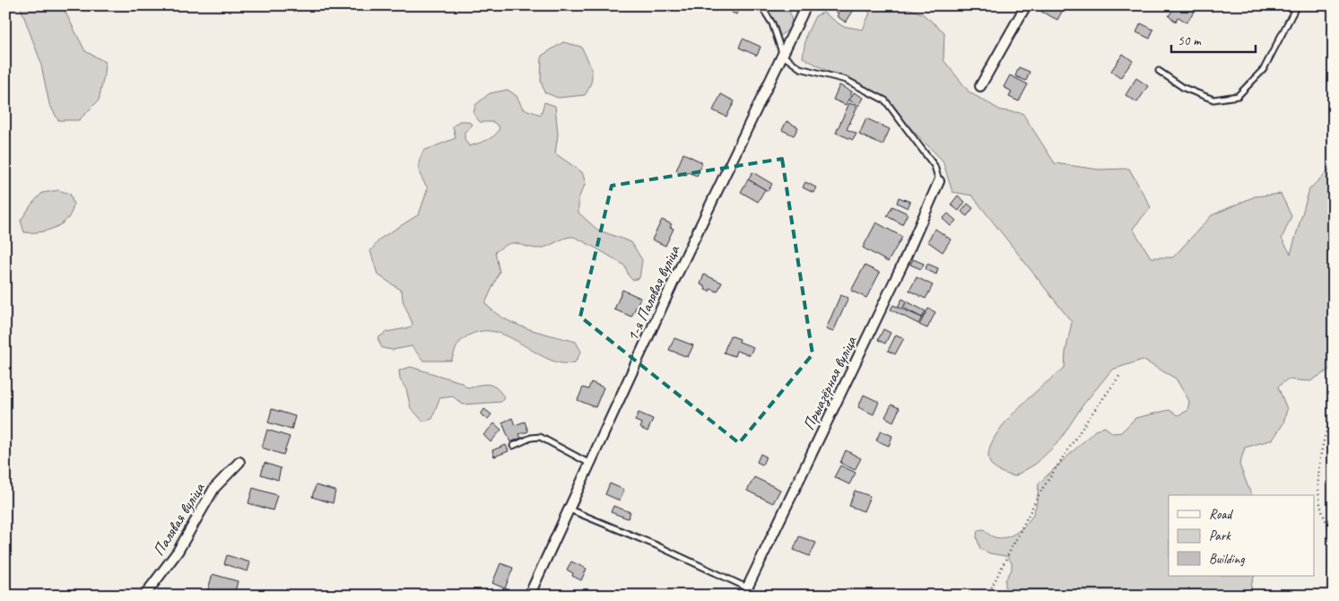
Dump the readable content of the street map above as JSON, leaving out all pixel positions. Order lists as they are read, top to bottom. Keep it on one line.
{"streets":{"street":["1-я Палявая вуліца","Прыазёрная вуліца","Палявая вуліца"]},"legend":["Road","Park","Building"],"scale_bar":"50 m"}
